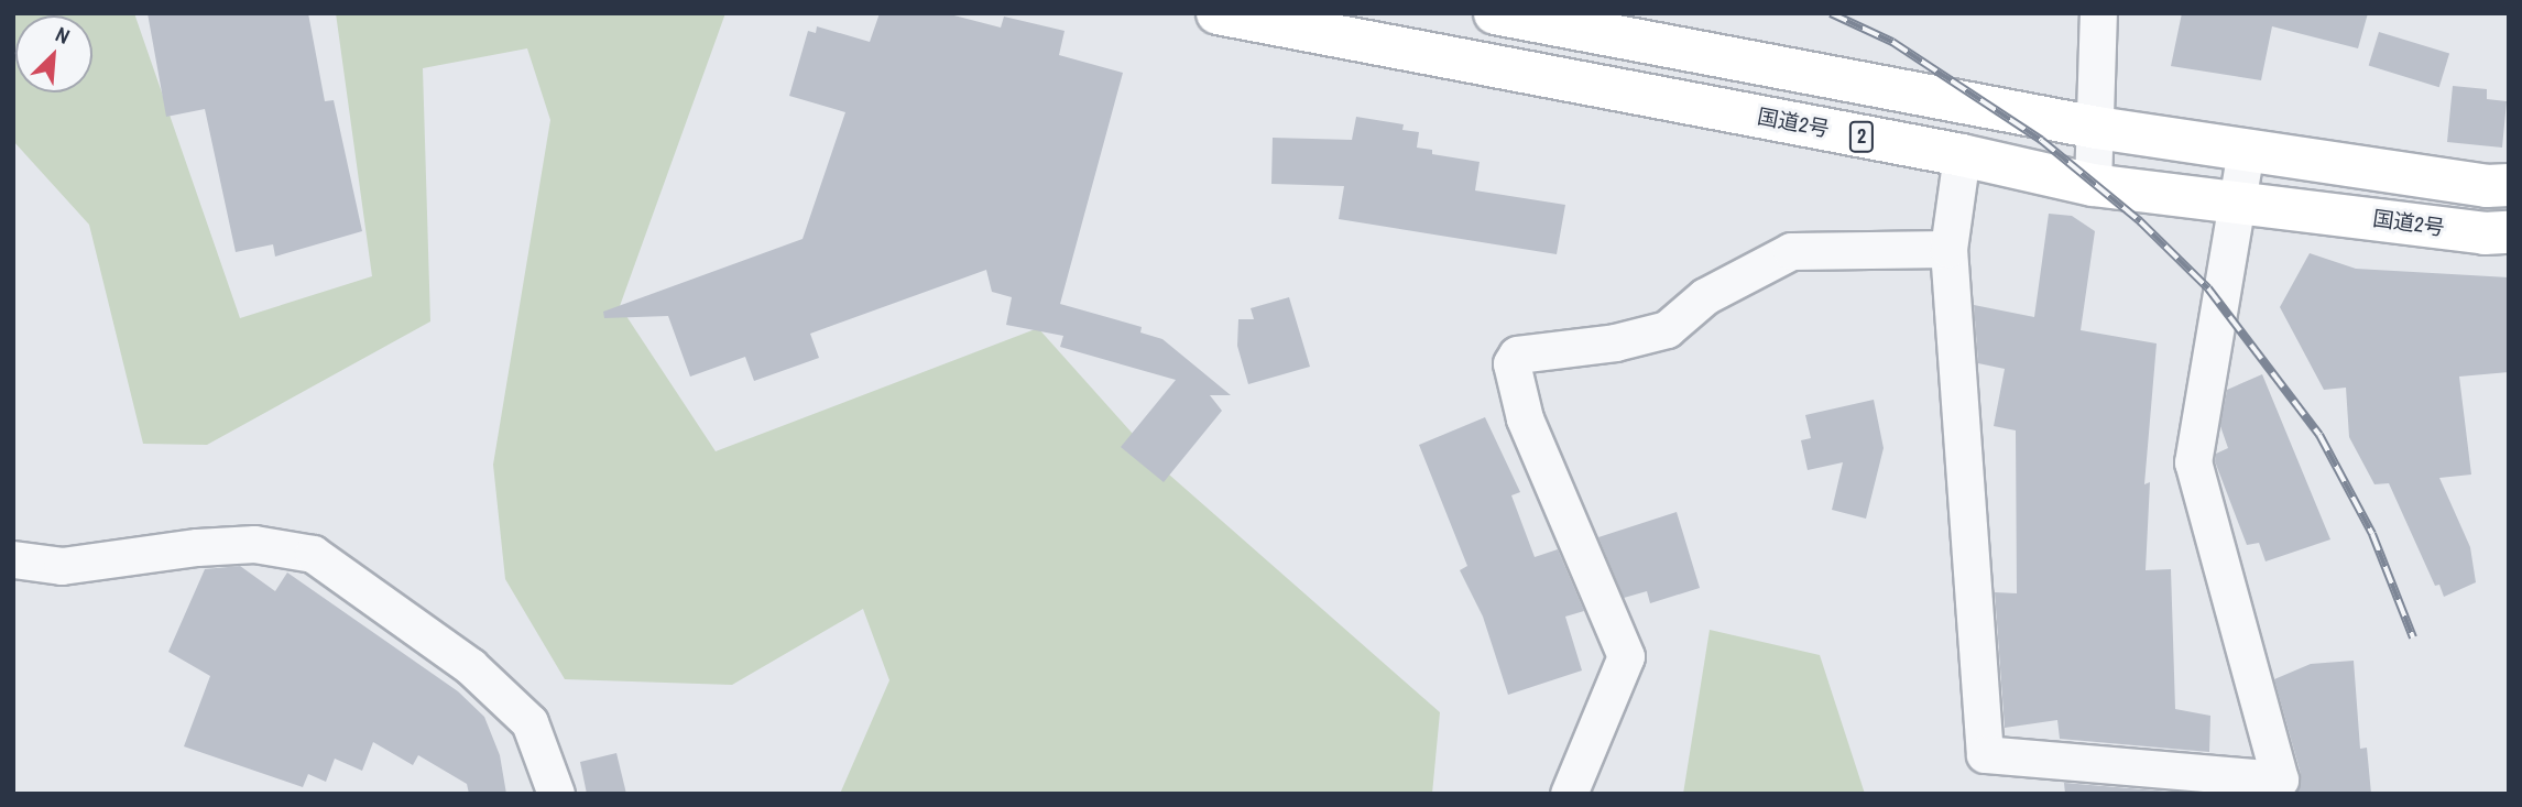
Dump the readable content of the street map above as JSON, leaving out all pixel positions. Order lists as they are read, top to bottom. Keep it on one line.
{"streets":{"highway":["国道2号","2"]},"north":"top right"}
